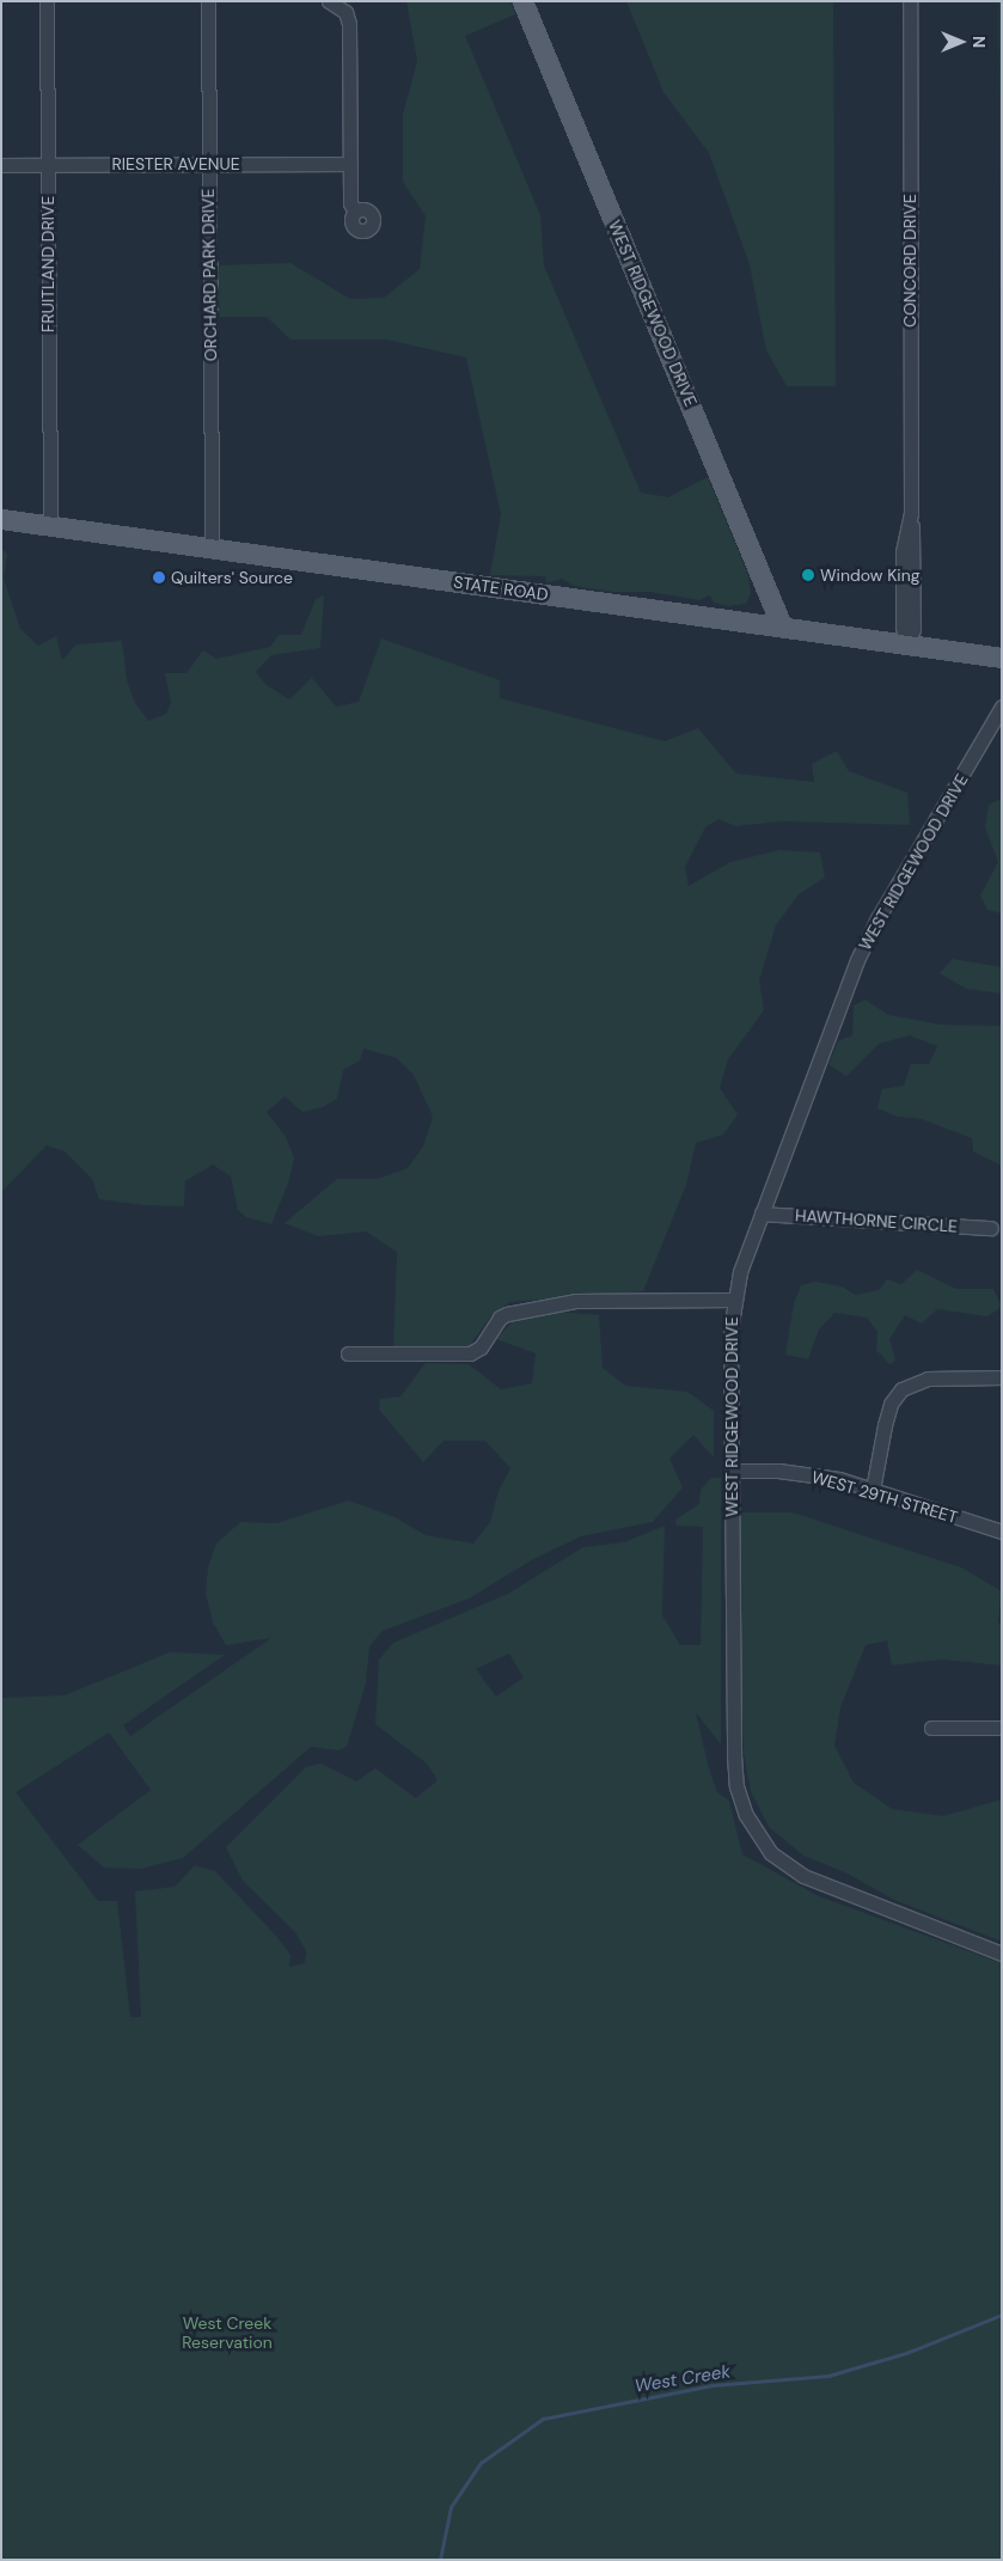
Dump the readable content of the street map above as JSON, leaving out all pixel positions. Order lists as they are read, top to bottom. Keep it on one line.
{"streets":{"main road":["WEST RIDGEWOOD DRIVE","STATE ROAD"],"street":["RIESTER AVENUE","CONCORD DRIVE","FRUITLAND DRIVE","ORCHARD PARK DRIVE","HAWTHORNE CIRCLE","WEST 29TH STREET"]},"crossings":[["RIESTER AVENUE","FRUITLAND DRIVE"],["RIESTER AVENUE","ORCHARD PARK DRIVE"],["CONCORD DRIVE","STATE ROAD"],["FRUITLAND DRIVE","STATE ROAD"],["ORCHARD PARK DRIVE","STATE ROAD"],["WEST RIDGEWOOD DRIVE","STATE ROAD"],["WEST RIDGEWOOD DRIVE","HAWTHORNE CIRCLE"],["WEST RIDGEWOOD DRIVE","WEST 29TH STREET"]],"water":["West Creek"],"parks":["West Creek Reservation"],"places":["Window King","Quilters' Source"],"north":"right"}
